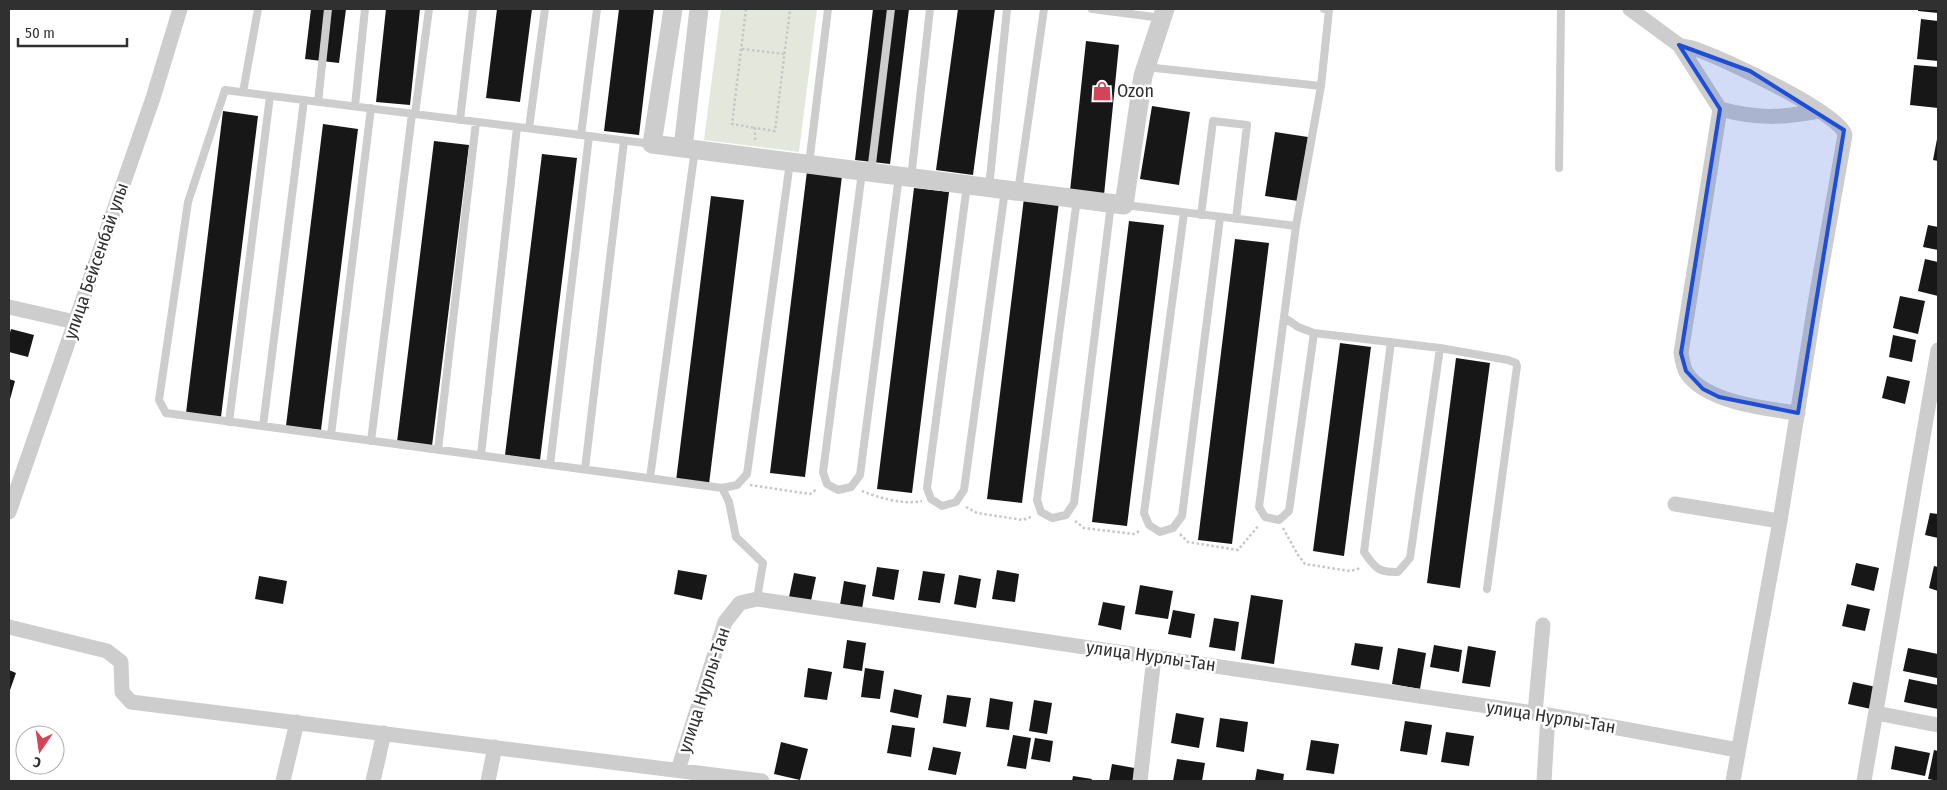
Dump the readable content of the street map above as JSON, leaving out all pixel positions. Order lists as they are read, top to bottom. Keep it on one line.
{"streets":{"street":["улица Бейсенбай улы","улица Нурлы-Тан"]},"places":{"shop":["Ozon"]},"scale_bar":"50 m","north":"bottom"}
